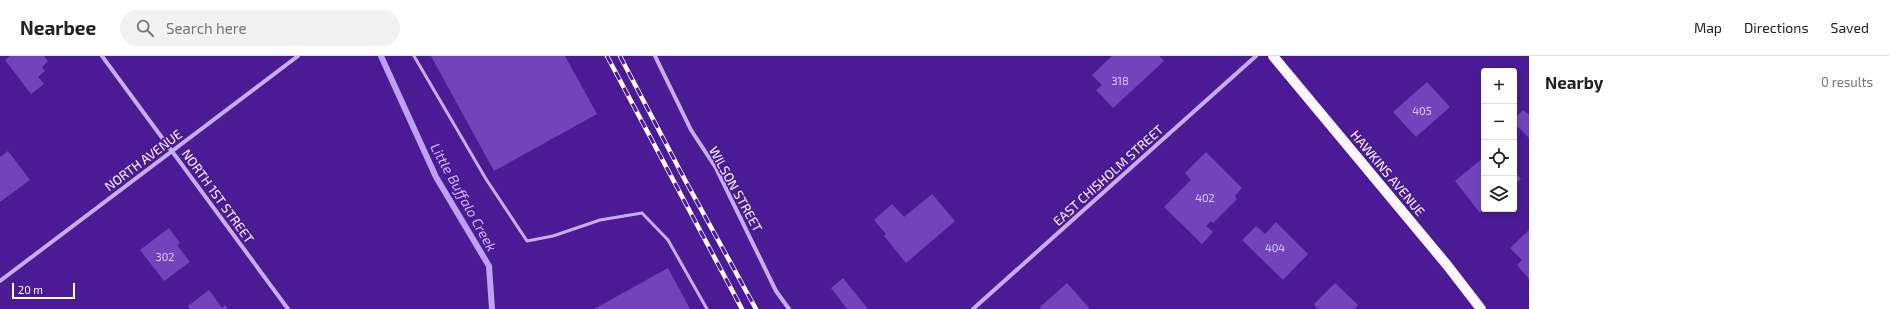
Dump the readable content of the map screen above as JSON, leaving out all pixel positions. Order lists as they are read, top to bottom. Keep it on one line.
{"streets":{"main road":["HAWKINS AVENUE"],"street":["NORTH AVENUE","EAST CHISHOLM STREET","WILSON STREET","NORTH 1ST STREET"]},"crossings":[["NORTH AVENUE","NORTH 1ST STREET"]],"water":["Little Buffalo Creek"],"house_numbers":["318","405","402","404","302"],"scale_bar":"20 m","page":{"header":"Nearbee","search":"Search here","nav":["Map","Directions","Saved"],"heading":["Nearby","0 results"],"map_buttons":["+","−"],"scale":"20 m"}}
